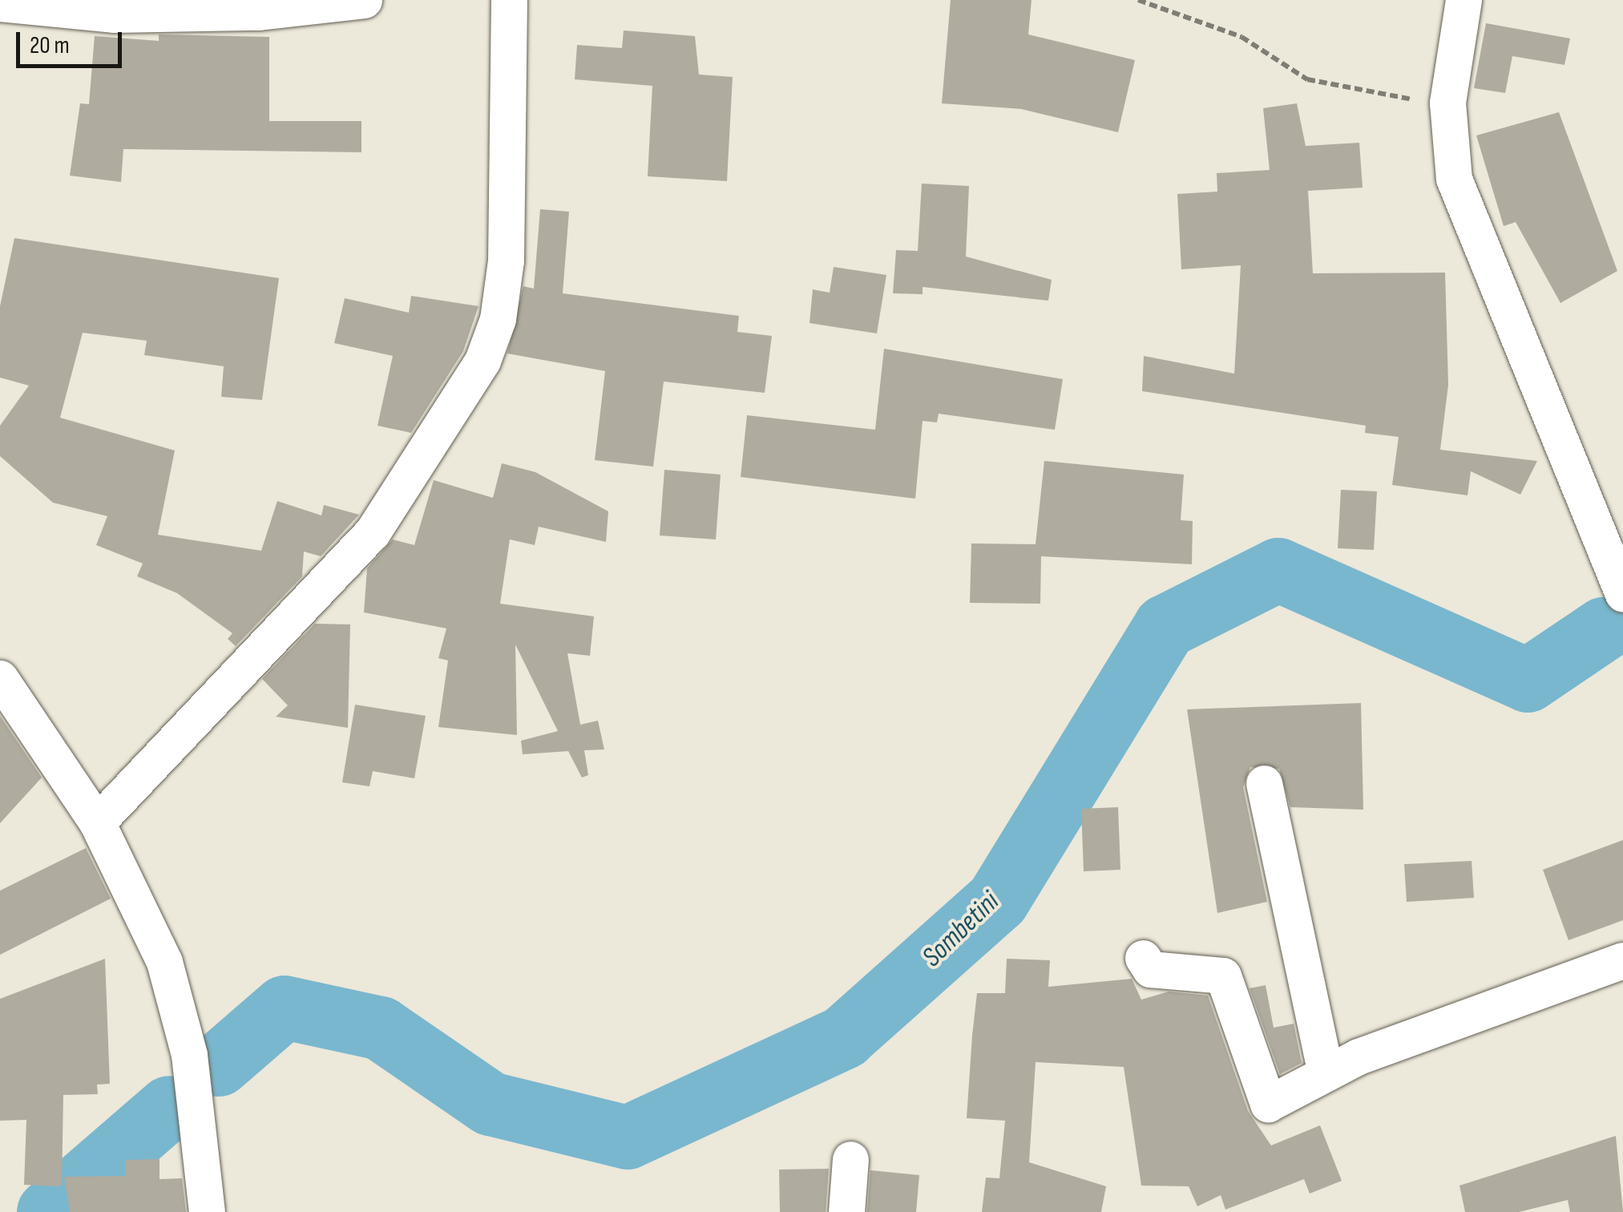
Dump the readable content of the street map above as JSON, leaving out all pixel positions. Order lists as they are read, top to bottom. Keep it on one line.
{"water":["Sombetini"],"scale_bar":"20 m"}
